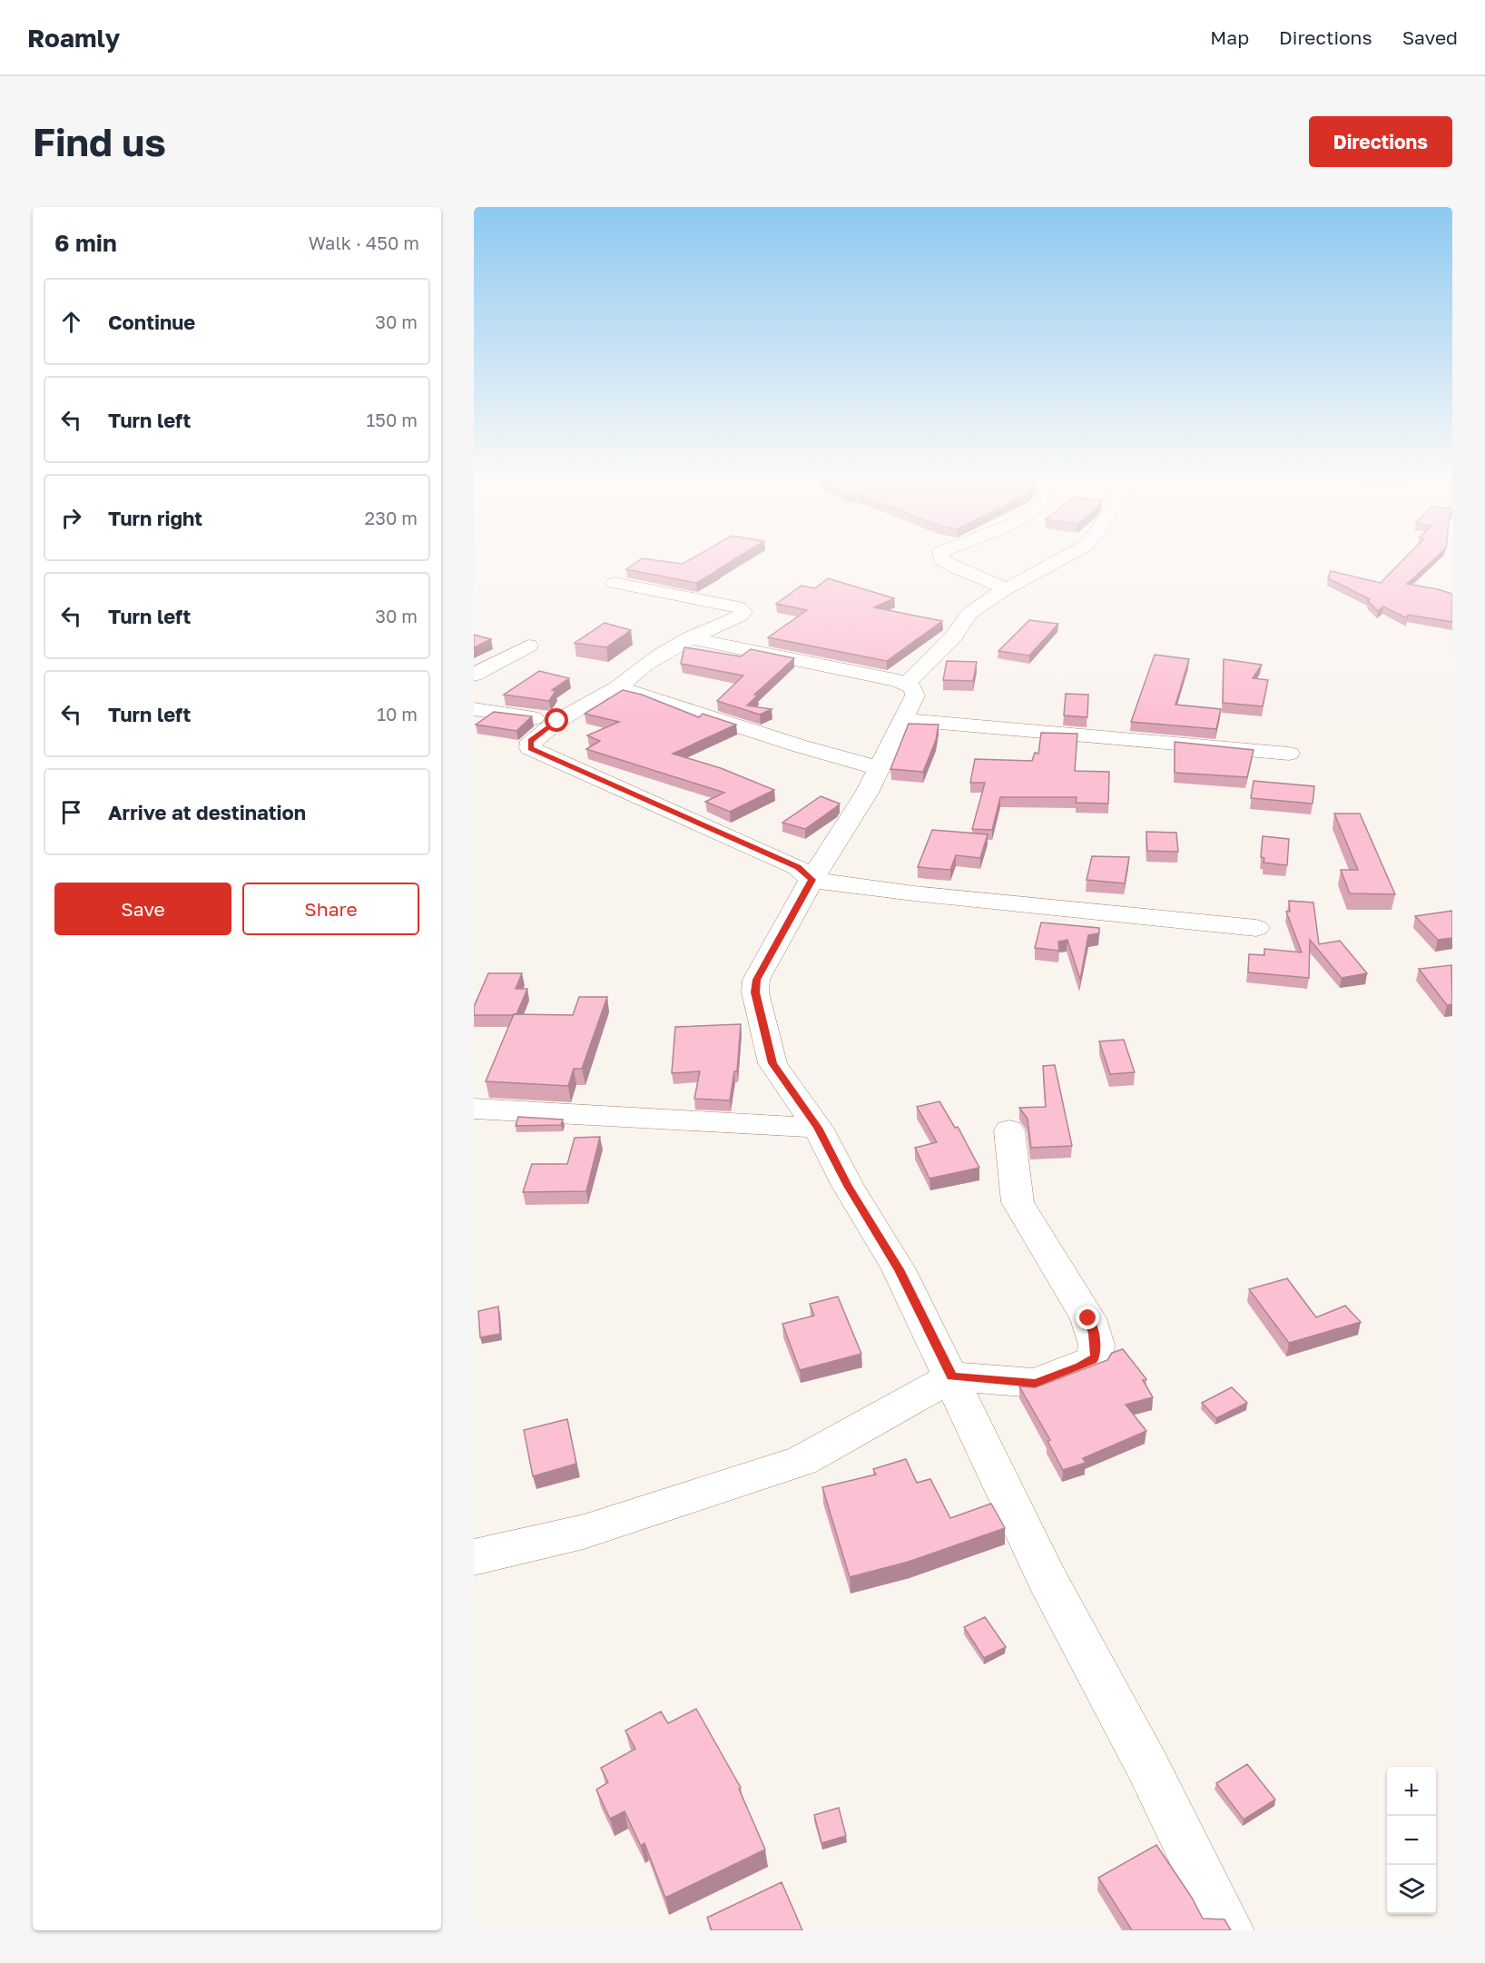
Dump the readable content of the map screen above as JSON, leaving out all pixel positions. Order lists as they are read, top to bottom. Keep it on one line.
{"page":{"header":"Roamly","nav":["Map","Directions","Saved"],"buttons":["Directions",["Save","Share"]],"title":"Find us","heading":["6 min","Walk · 450 m"],"list":[["Continue","30 m"],["Turn left","150 m"],["Turn right","230 m"],["Turn left","30 m"],["Turn left","10 m"],"Arrive at destination"],"map_buttons":["+","−"]}}
